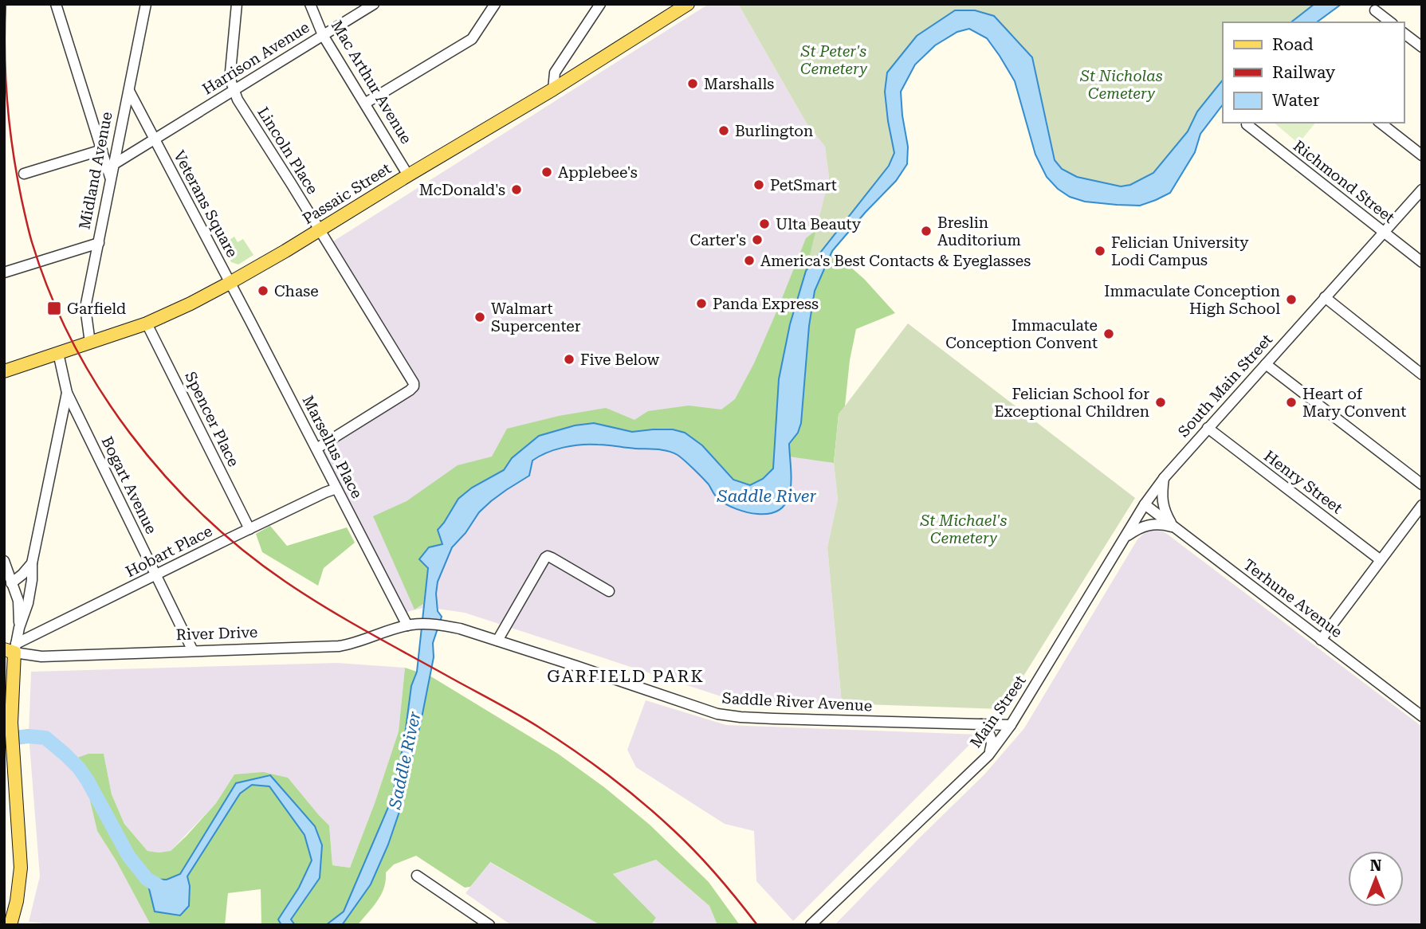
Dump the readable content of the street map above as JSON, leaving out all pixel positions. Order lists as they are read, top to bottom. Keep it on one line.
{"streets":{"main road":["Passaic Street"],"street":["Harrison Avenue","Mac Arthur Avenue","Lincoln Place","Midland Avenue","Richmond Street","Veterans Square","South Main Street","Spencer Place","Marsellus Place","Henry Street","Bogart Avenue","Hobart Place","Terhune Avenue","River Drive","Saddle River Avenue","Main Street"]},"crossings":[["Harrison Avenue","Mac Arthur Avenue"],["Harrison Avenue","Lincoln Place"],["Harrison Avenue","Veterans Square"],["Mac Arthur Avenue","Passaic Street"],["Lincoln Place","Passaic Street"],["Lincoln Place","Marsellus Place"],["Midland Avenue","Passaic Street"],["Midland Avenue","Veterans Square"],["Richmond Street","South Main Street"],["Passaic Street","Veterans Square"],["Passaic Street","Spencer Place"],["Passaic Street","Marsellus Place"],["Veterans Square","Marsellus Place"],["South Main Street","Henry Street"],["South Main Street","Terhune Avenue"],["South Main Street","Main Street"],["Spencer Place","Hobart Place"],["Marsellus Place","Hobart Place"],["Marsellus Place","River Drive"],["Bogart Avenue","Hobart Place"],["Bogart Avenue","River Drive"],["Hobart Place","River Drive"],["Terhune Avenue","Main Street"],["River Drive","Saddle River Avenue"],["Saddle River Avenue","Main Street"]],"districts":["GARFIELD PARK"],"water":["Saddle River"],"parks":["St Peter's Cemetery","St Nicholas Cemetery","St Michael's Cemetery"],"places":{"other":["Marshalls","Burlington","Applebee's","PetSmart","McDonald's","Ulta Beauty","Breslin Auditorium","Carter's","Felician University Lodi Campus","America's Best Contacts & Eyeglasses","Chase","Immaculate Conception High School","Panda Express","Walmart Supercenter","Immaculate Conception Convent","Five Below","Felician School for Exceptional Children","Heart of Mary Convent"],"transit":["Garfield"]},"legend":["Road","Railway","Water"],"north":"top"}
